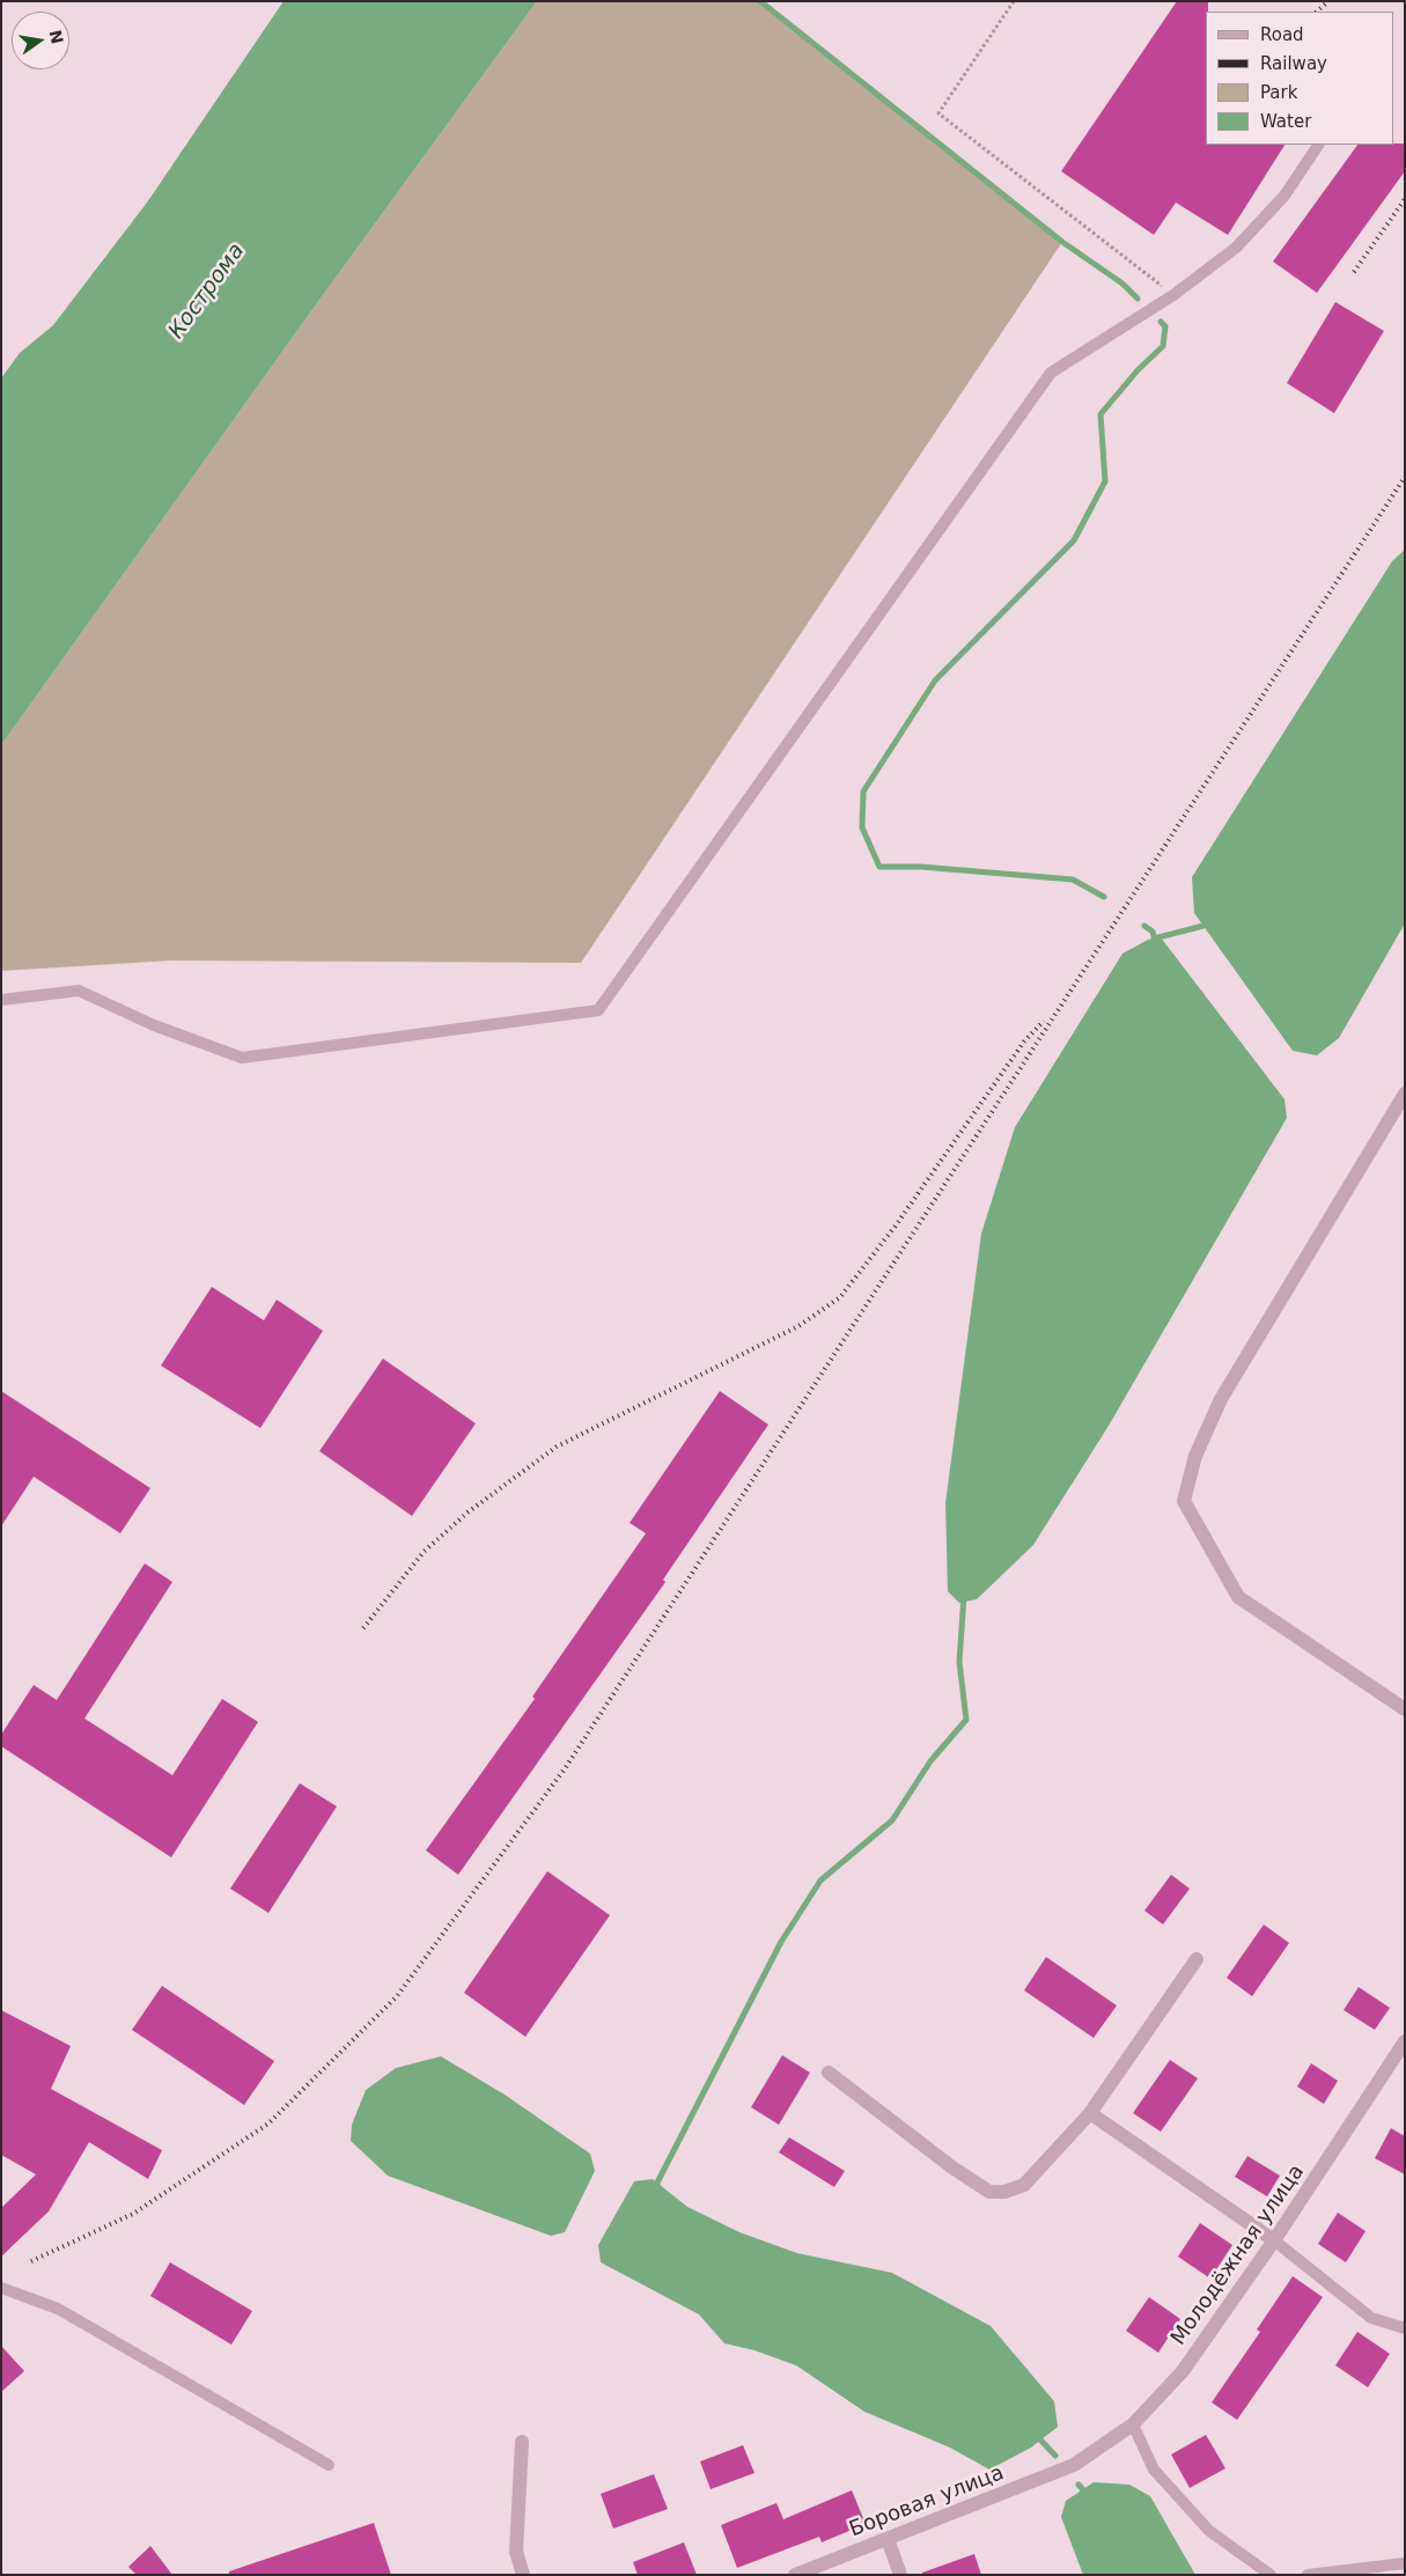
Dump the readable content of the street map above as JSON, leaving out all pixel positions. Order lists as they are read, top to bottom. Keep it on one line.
{"streets":{"street":["Молодёжная улица","Боровая улица"]},"crossings":[["Молодёжная улица","Боровая улица"]],"water":["Кострома"],"legend":["Road","Railway","Park","Water"],"north":"right"}
